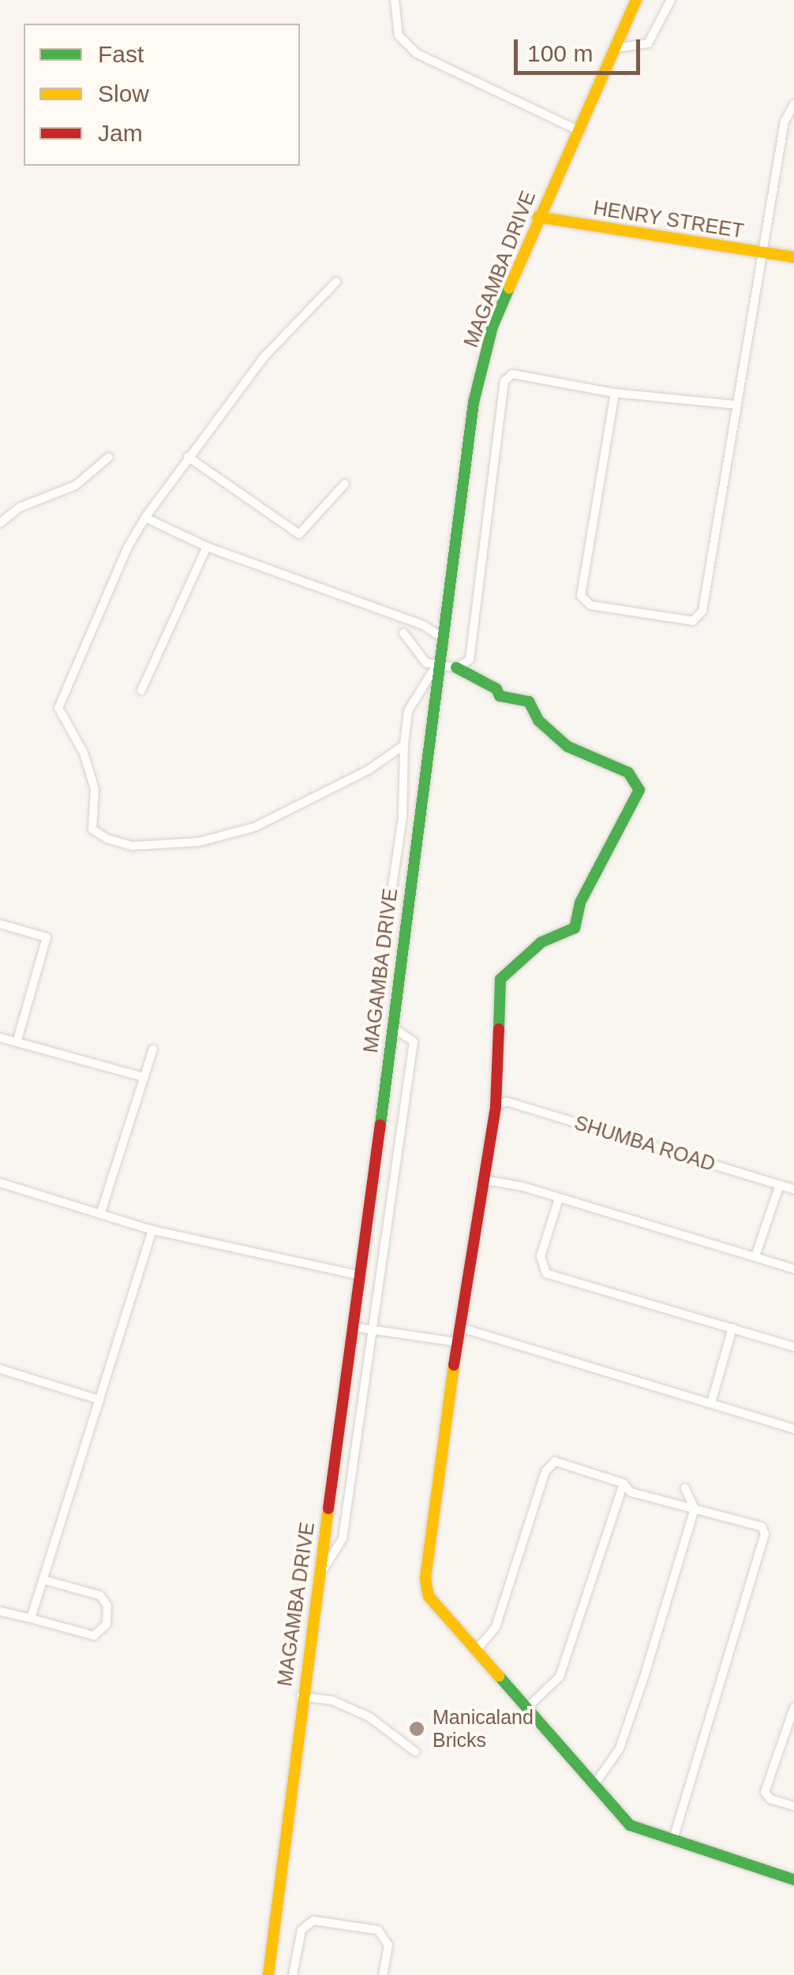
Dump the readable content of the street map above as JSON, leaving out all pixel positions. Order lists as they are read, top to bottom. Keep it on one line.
{"streets":{"street":["HENRY STREET","MAGAMBA DRIVE","SHUMBA ROAD"]},"crossings":[["HENRY STREET","MAGAMBA DRIVE"]],"places":["Manicaland Bricks"],"legend":["Fast","Slow","Jam"],"scale_bar":"100 m"}
